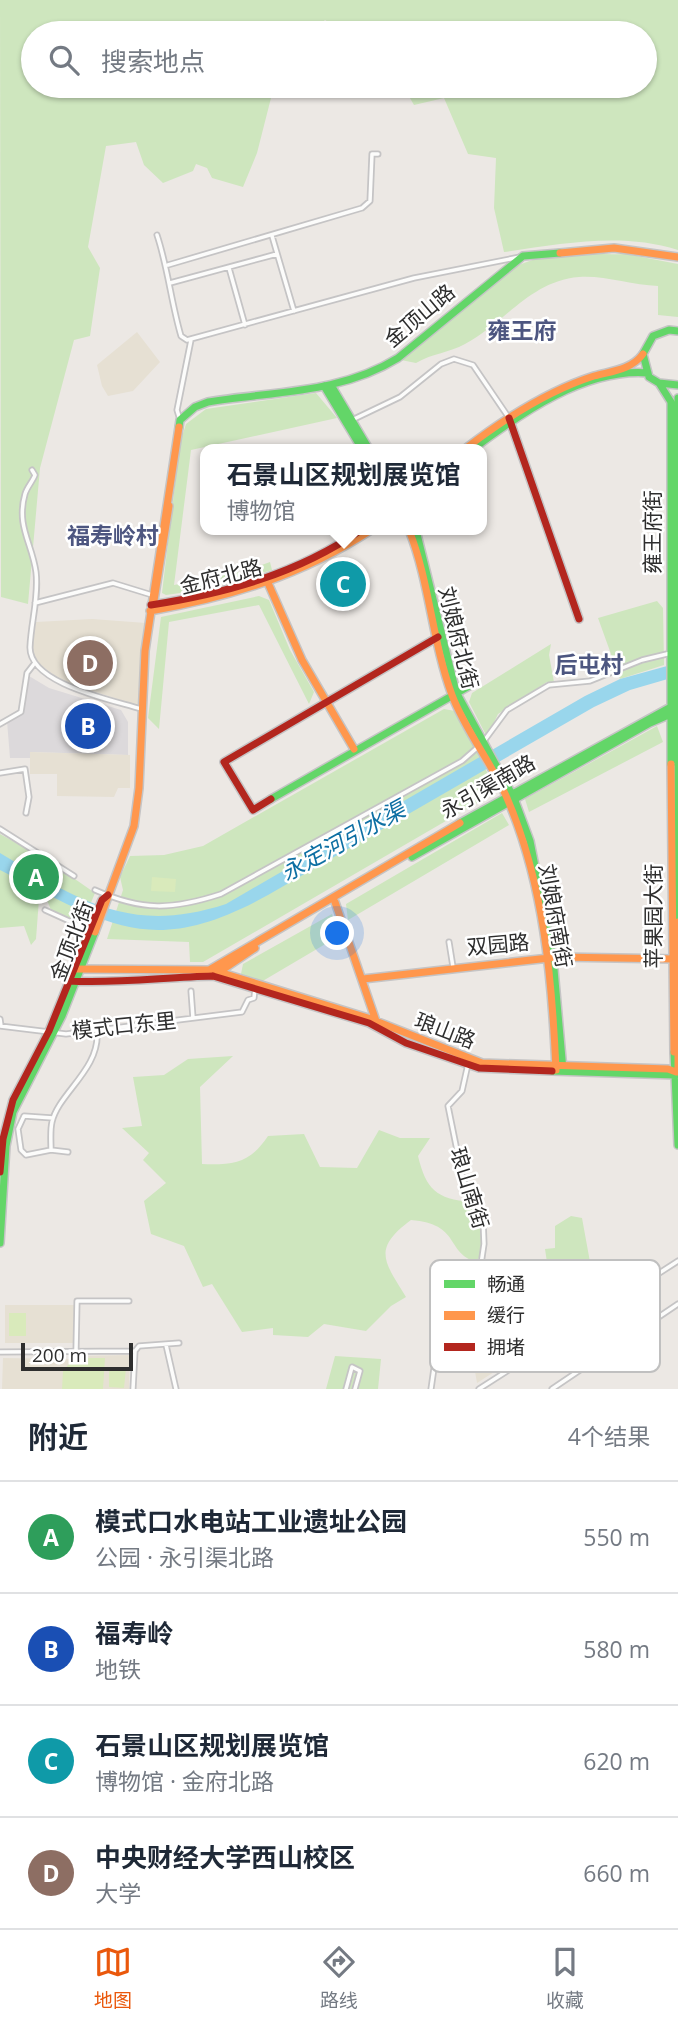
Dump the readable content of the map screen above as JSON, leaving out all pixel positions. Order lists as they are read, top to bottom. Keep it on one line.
{"streets":{"main road":["金顶山路","雍王府街","金府北路","刘娘府北街","永引渠南路","刘娘府南街","苹果园大街","金顶北街","双园路","琅山路"],"street":["模式口东里","琅山南街"]},"crossings":[["雍王府街","苹果园大街"],["刘娘府北街","刘娘府南街"],["永引渠南路","刘娘府南街"],["永引渠南路","苹果园大街"],["永引渠南路","金顶北街"],["永引渠南路","琅山路"],["刘娘府南街","双园路"],["刘娘府南街","琅山路"],["苹果园大街","双园路"],["苹果园大街","琅山路"],["金顶北街","模式口东里"],["模式口东里","琅山路"],["琅山路","琅山南街"]],"districts":["雍王府","福寿岭村","后屯村"],"water":["永定河引水渠"],"legend":["畅通","缓行","拥堵"],"scale_bar":"200 m","page":{"search":"搜索地点","popup":["石景山区规划展览馆","博物馆"],"pins":["C","D","B","A"],"scale":"200 m","heading":["附近","4个结果"],"list":[{"mark":"A","name":"模式口水电站工业遗址公园","note":"公园 · 永引渠北路","value":"550 m"},{"mark":"B","name":"福寿岭","note":"地铁","value":"580 m"},{"mark":"C","name":"石景山区规划展览馆","note":"博物馆 · 金府北路","value":"620 m"},{"mark":"D","name":"中央财经大学西山校区","note":"大学","value":"660 m"}],"nav":["地图","路线","收藏"]}}
